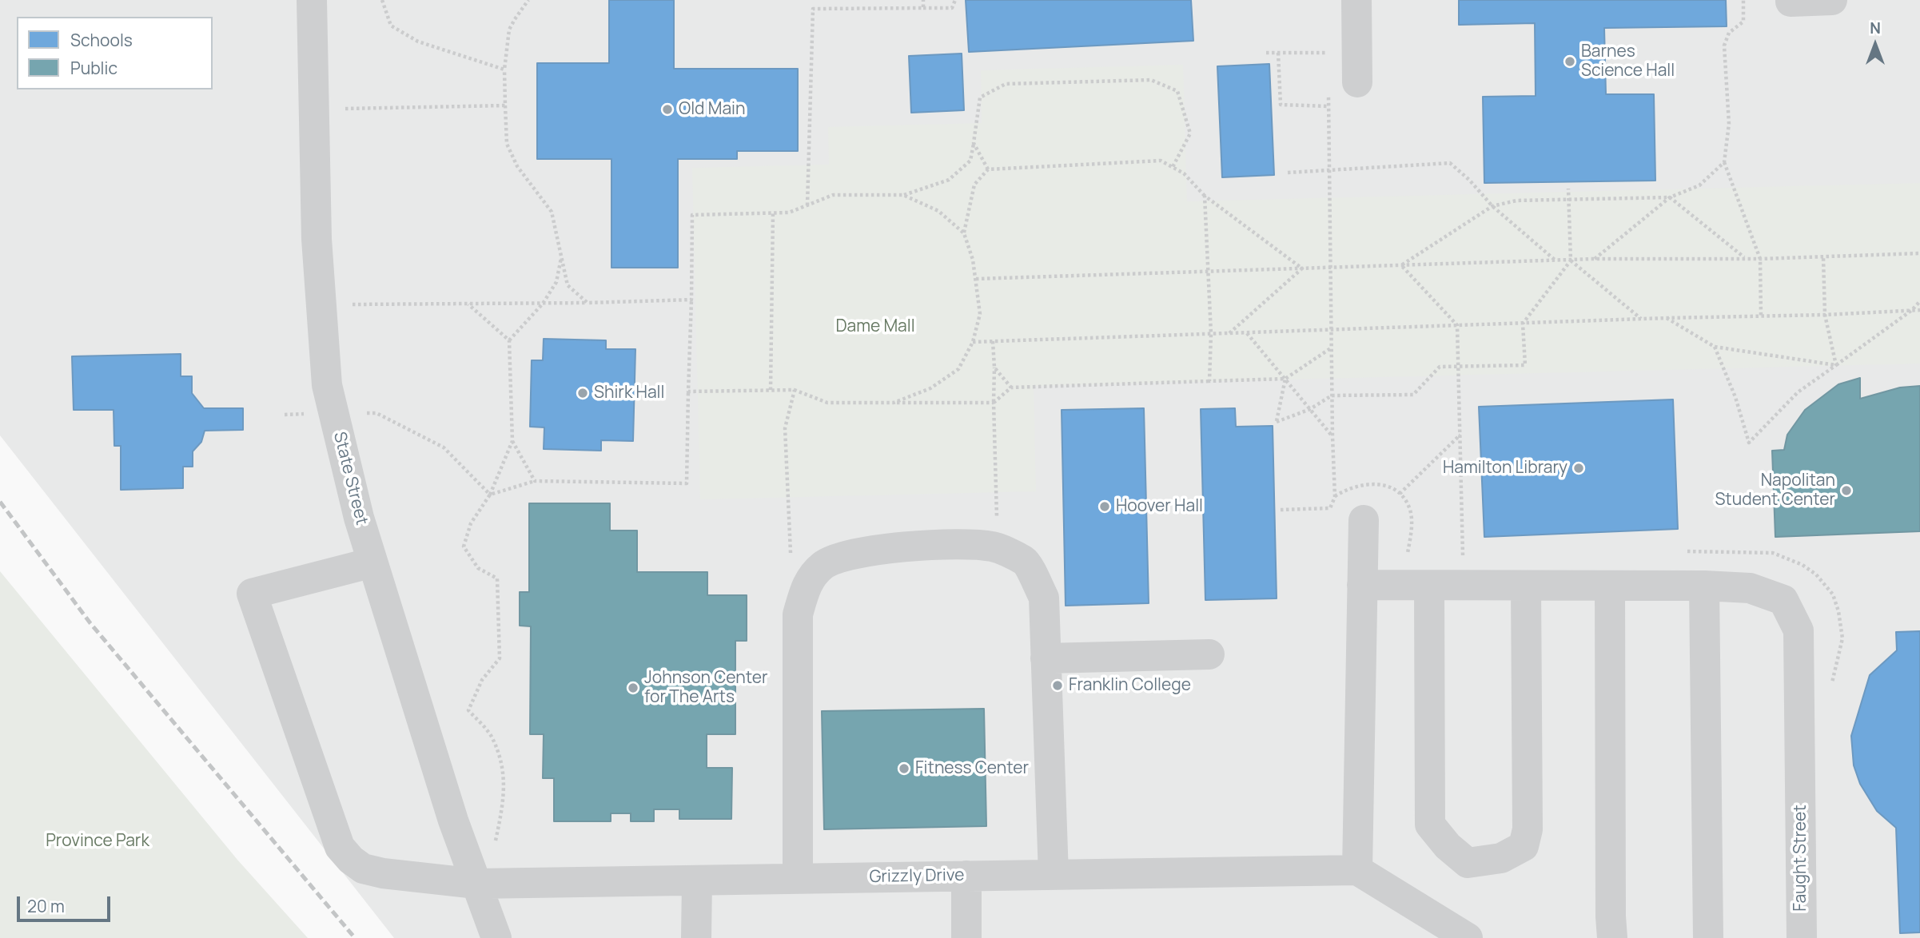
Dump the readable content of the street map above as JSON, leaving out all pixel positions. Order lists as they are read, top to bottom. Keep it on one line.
{"streets":{"street":["State Street","Faught Street","Grizzly Drive"]},"crossings":[["State Street","Grizzly Drive"]],"parks":["Dame Mall","Province Park"],"places":["Barnes Science Hall","Old Main","Shirk Hall","Hamilton Library","Napolitan Student Center","Hoover Hall","Franklin College","Johnson Center for The Arts","Fitness Center"],"legend":["Schools","Public"],"scale_bar":"20 m","north":"top"}
